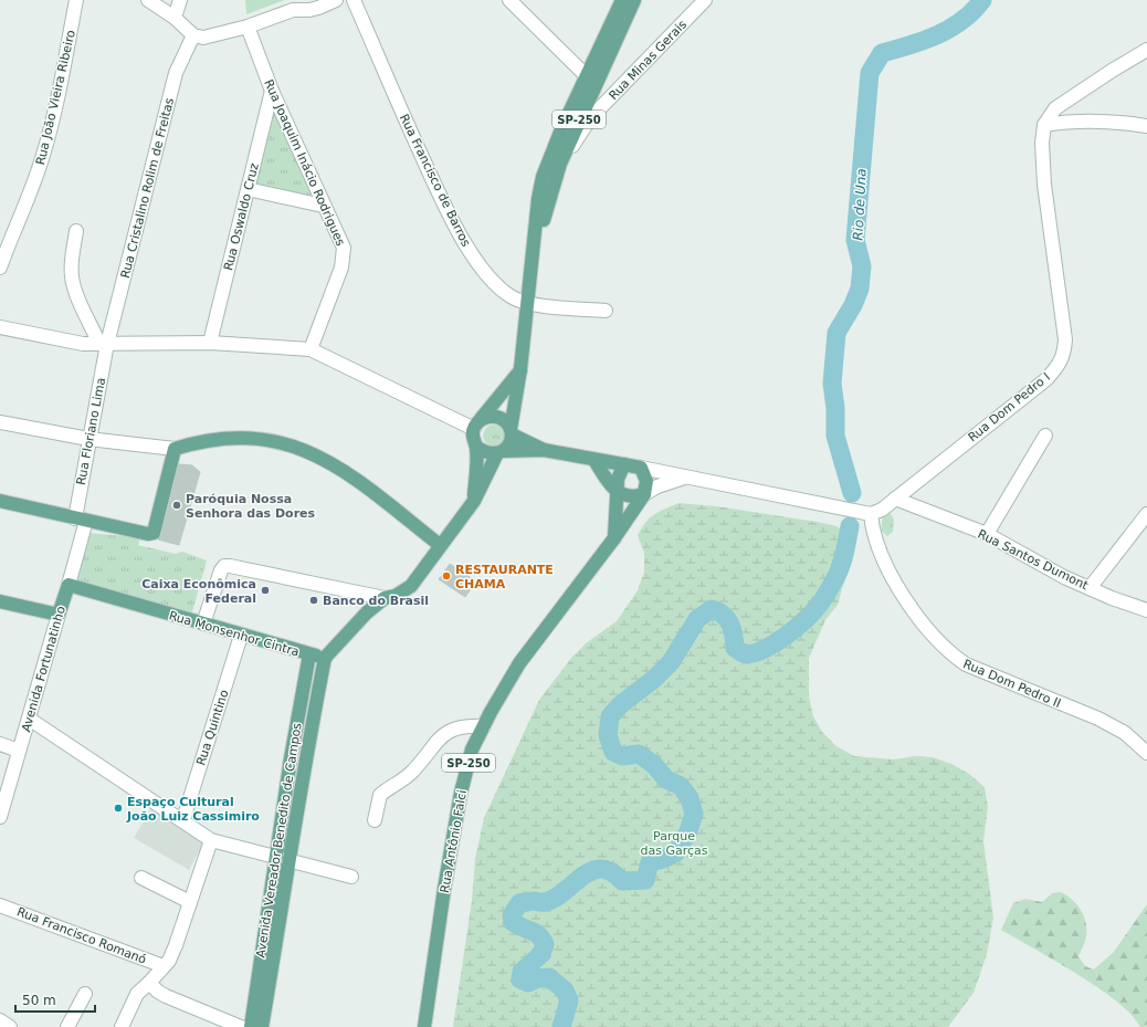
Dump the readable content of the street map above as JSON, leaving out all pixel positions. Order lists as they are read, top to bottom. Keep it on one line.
{"streets":{"main road":["SP-250","Rua Monsenhor Cintra","Avenida Fortunatinho","Avenida Vereador Benedito de Campos","Rua Antônio Falci"],"street":["Rua Minas Gerais","Rua João Vieira Ribeiro","Rua Joaquim Inácio Rodrigues","Rua Francisco de Barros","Rua Cristalino Rolim de Freitas","Rua Oswaldo Cruz","Rua Dom Pedro I","Rua Floriano Lima","Rua Santos Dumont","Rua Dom Pedro II","Rua Quintino","Rua Francisco Romanó"]},"crossings":[["Rua Minas Gerais","SP-250"],["SP-250","Rua Francisco de Barros"],["Rua Joaquim Inácio Rodrigues","Rua Oswaldo Cruz"],["Rua Cristalino Rolim de Freitas","Rua Floriano Lima"],["Rua Dom Pedro I","Rua Santos Dumont"],["Rua Dom Pedro I","Rua Dom Pedro II"],["Rua Floriano Lima","Avenida Fortunatinho"],["Rua Monsenhor Cintra","Avenida Fortunatinho"],["Rua Monsenhor Cintra","Rua Quintino"],["Rua Monsenhor Cintra","Avenida Vereador Benedito de Campos"]],"water":["Rio de Una"],"parks":["Parque das Garças"],"places":["Paróquia Nossa Senhora das Dores","RESTAURANTE CHAMA","Caixa Econômica Federal","Banco do Brasil","Espaço Cultural João Luiz Cassimiro"],"scale_bar":"50 m"}
